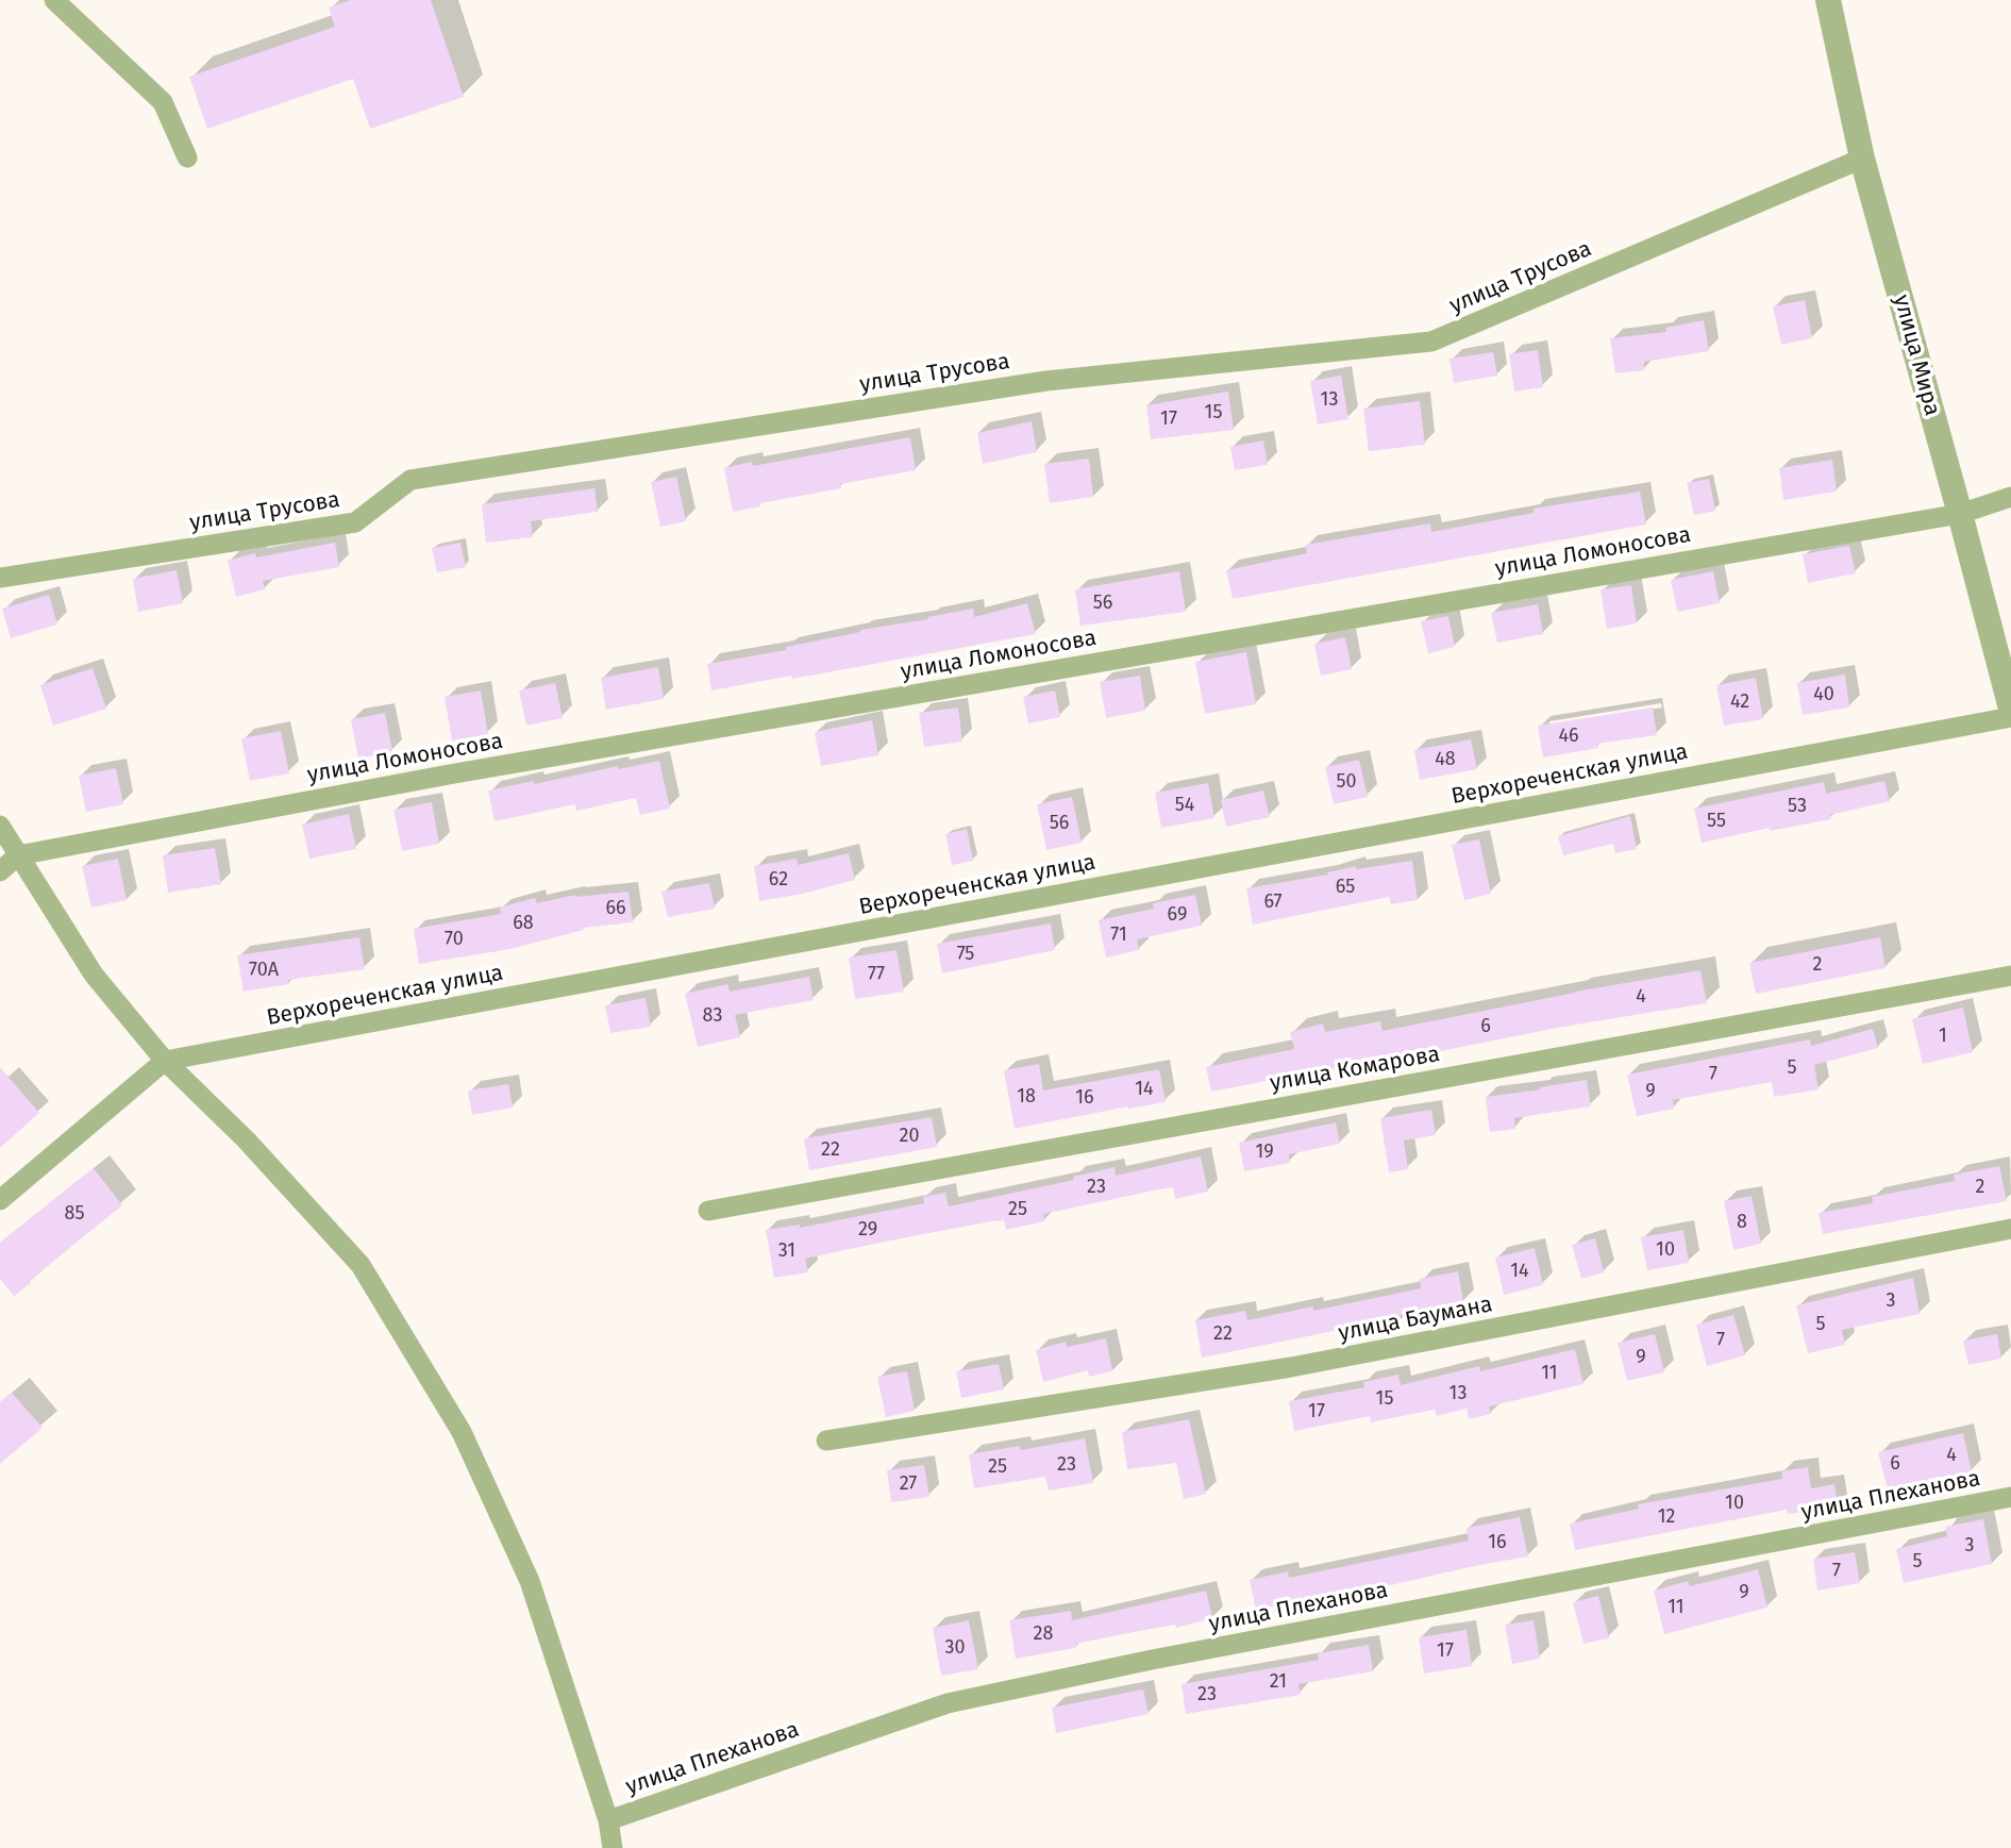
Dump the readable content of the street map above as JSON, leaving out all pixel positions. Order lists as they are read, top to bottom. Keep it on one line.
{"streets":{"street":["улица Трусова","улица Мира","улица Ломоносова","Верхореченская улица","улица Комарова","улица Баумана","улица Плеханова"]},"crossings":[["улица Трусова","улица Мира"],["улица Мира","улица Ломоносова"]],"house_numbers":["13","15","17","56","40","42","46","48","50","54","53","55","56","62","65","67","66","69","68","71","70","75","2","70А","77","4","83","6","1","5","7","14","9","18","16","20","22","19","23","2","25","85","8","29","10","31","14","3","5","22","7","9","11","13","15","17","4","6","23","25","27","10","12","16","3","5","7","9","11","28","30","17","21","23"]}
